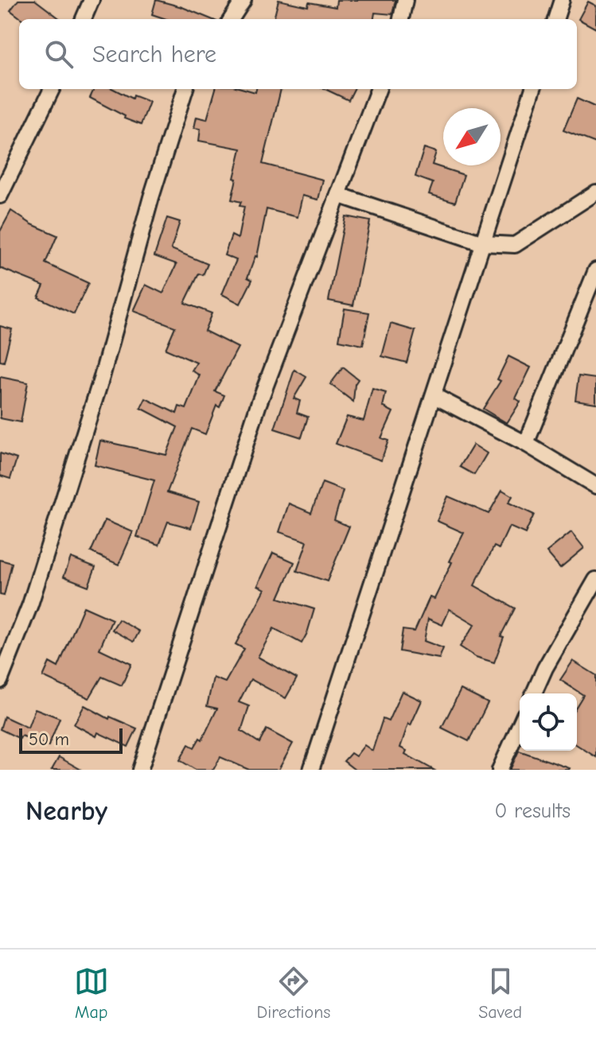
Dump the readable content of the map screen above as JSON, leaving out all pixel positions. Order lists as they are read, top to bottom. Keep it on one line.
{"scale_bar":"50 m","north":"bottom left","page":{"search":"Search here","scale":"50 m","heading":["Nearby","0 results"],"nav":["Map","Directions","Saved"]}}
